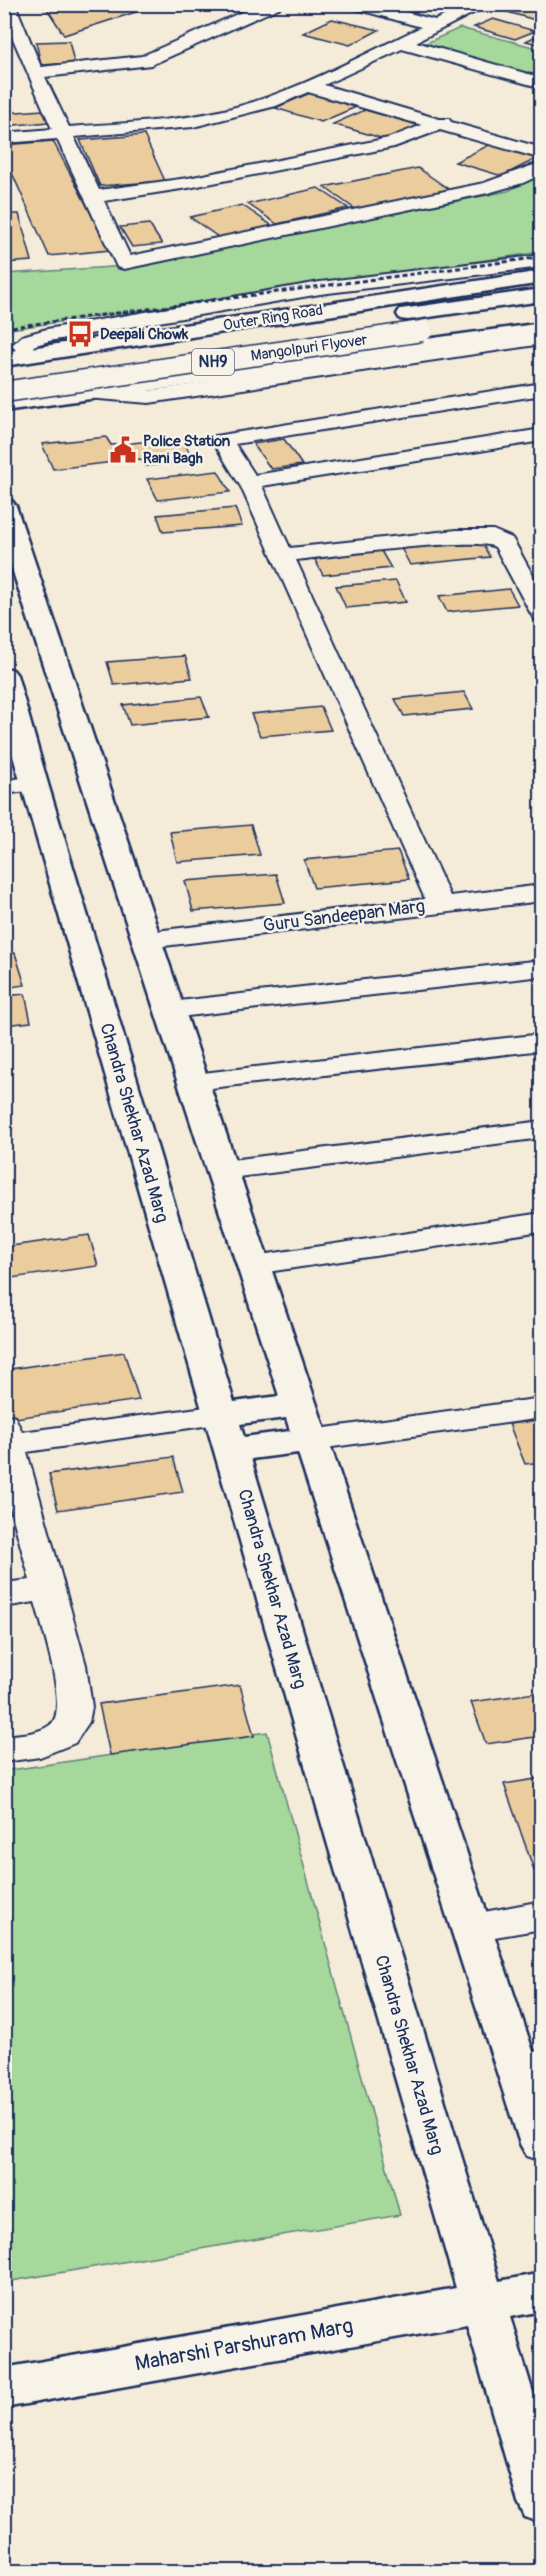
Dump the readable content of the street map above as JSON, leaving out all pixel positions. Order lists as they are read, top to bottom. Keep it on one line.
{"streets":{"main road":["Outer Ring Road","Mangolpuri Flyover","NH9","Chandra Shekhar Azad Marg","Maharshi Parshuram Marg"],"street":["Guru Sandeepan Marg"]},"crossings":[["Chandra Shekhar Azad Marg","Maharshi Parshuram Marg"]],"places":{"bus stop":["Deepali Chowk"],"public building":["Police Station Rani Bagh"]}}
